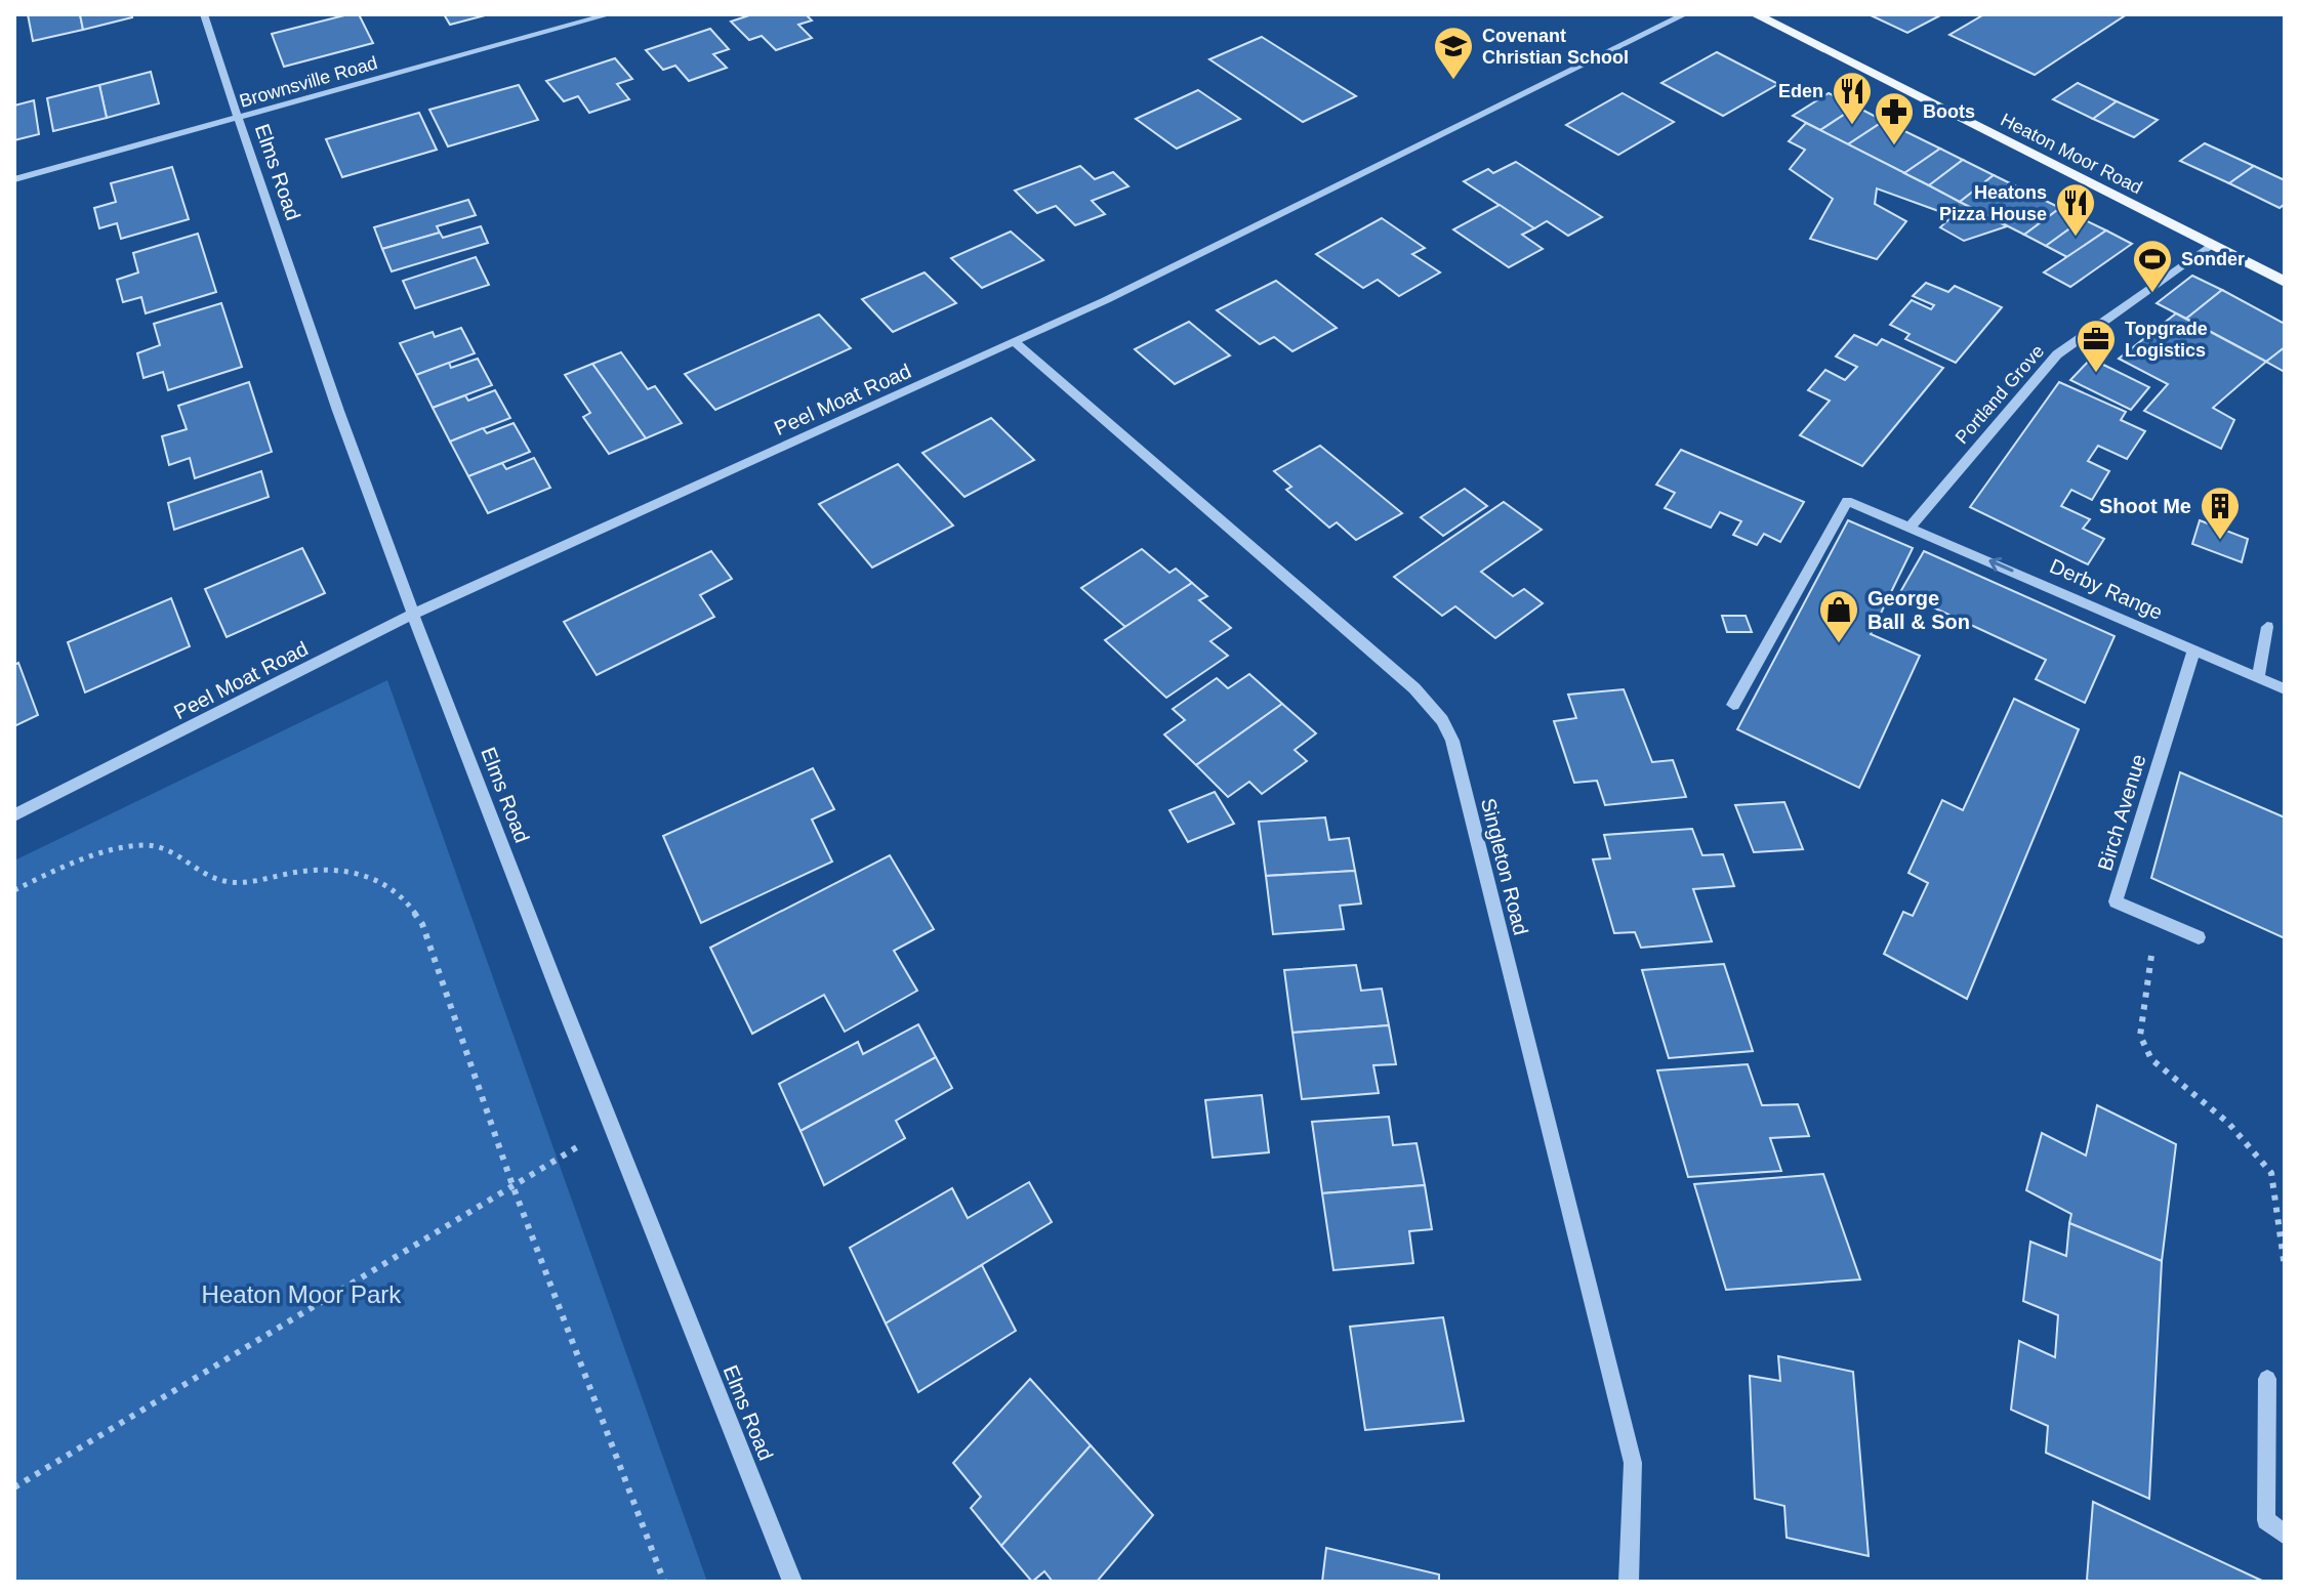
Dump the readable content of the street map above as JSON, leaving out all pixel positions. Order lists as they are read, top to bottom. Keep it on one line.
{"streets":{"main road":["Heaton Moor Road"],"street":["Brownsville Road","Elms Road","Portland Grove","Peel Moat Road","Derby Range","Birch Avenue","Singleton Road"]},"crossings":[["Brownsville Road","Elms Road"],["Heaton Moor Road","Portland Grove"],["Elms Road","Peel Moat Road"],["Portland Grove","Derby Range"],["Peel Moat Road","Singleton Road"],["Derby Range","Birch Avenue"]],"one_way":["Derby Range"],"parks":["Heaton Moor Park"],"places":{"school or university":["Covenant Christian School"],"restaurant":["Eden","Heatons Pizza House"],"pharmacy":["Boots"],"sports":["Sonder"],"office":["Topgrade Logistics"],"building":["Shoot Me"],"shop":["George Ball & Son"]}}
